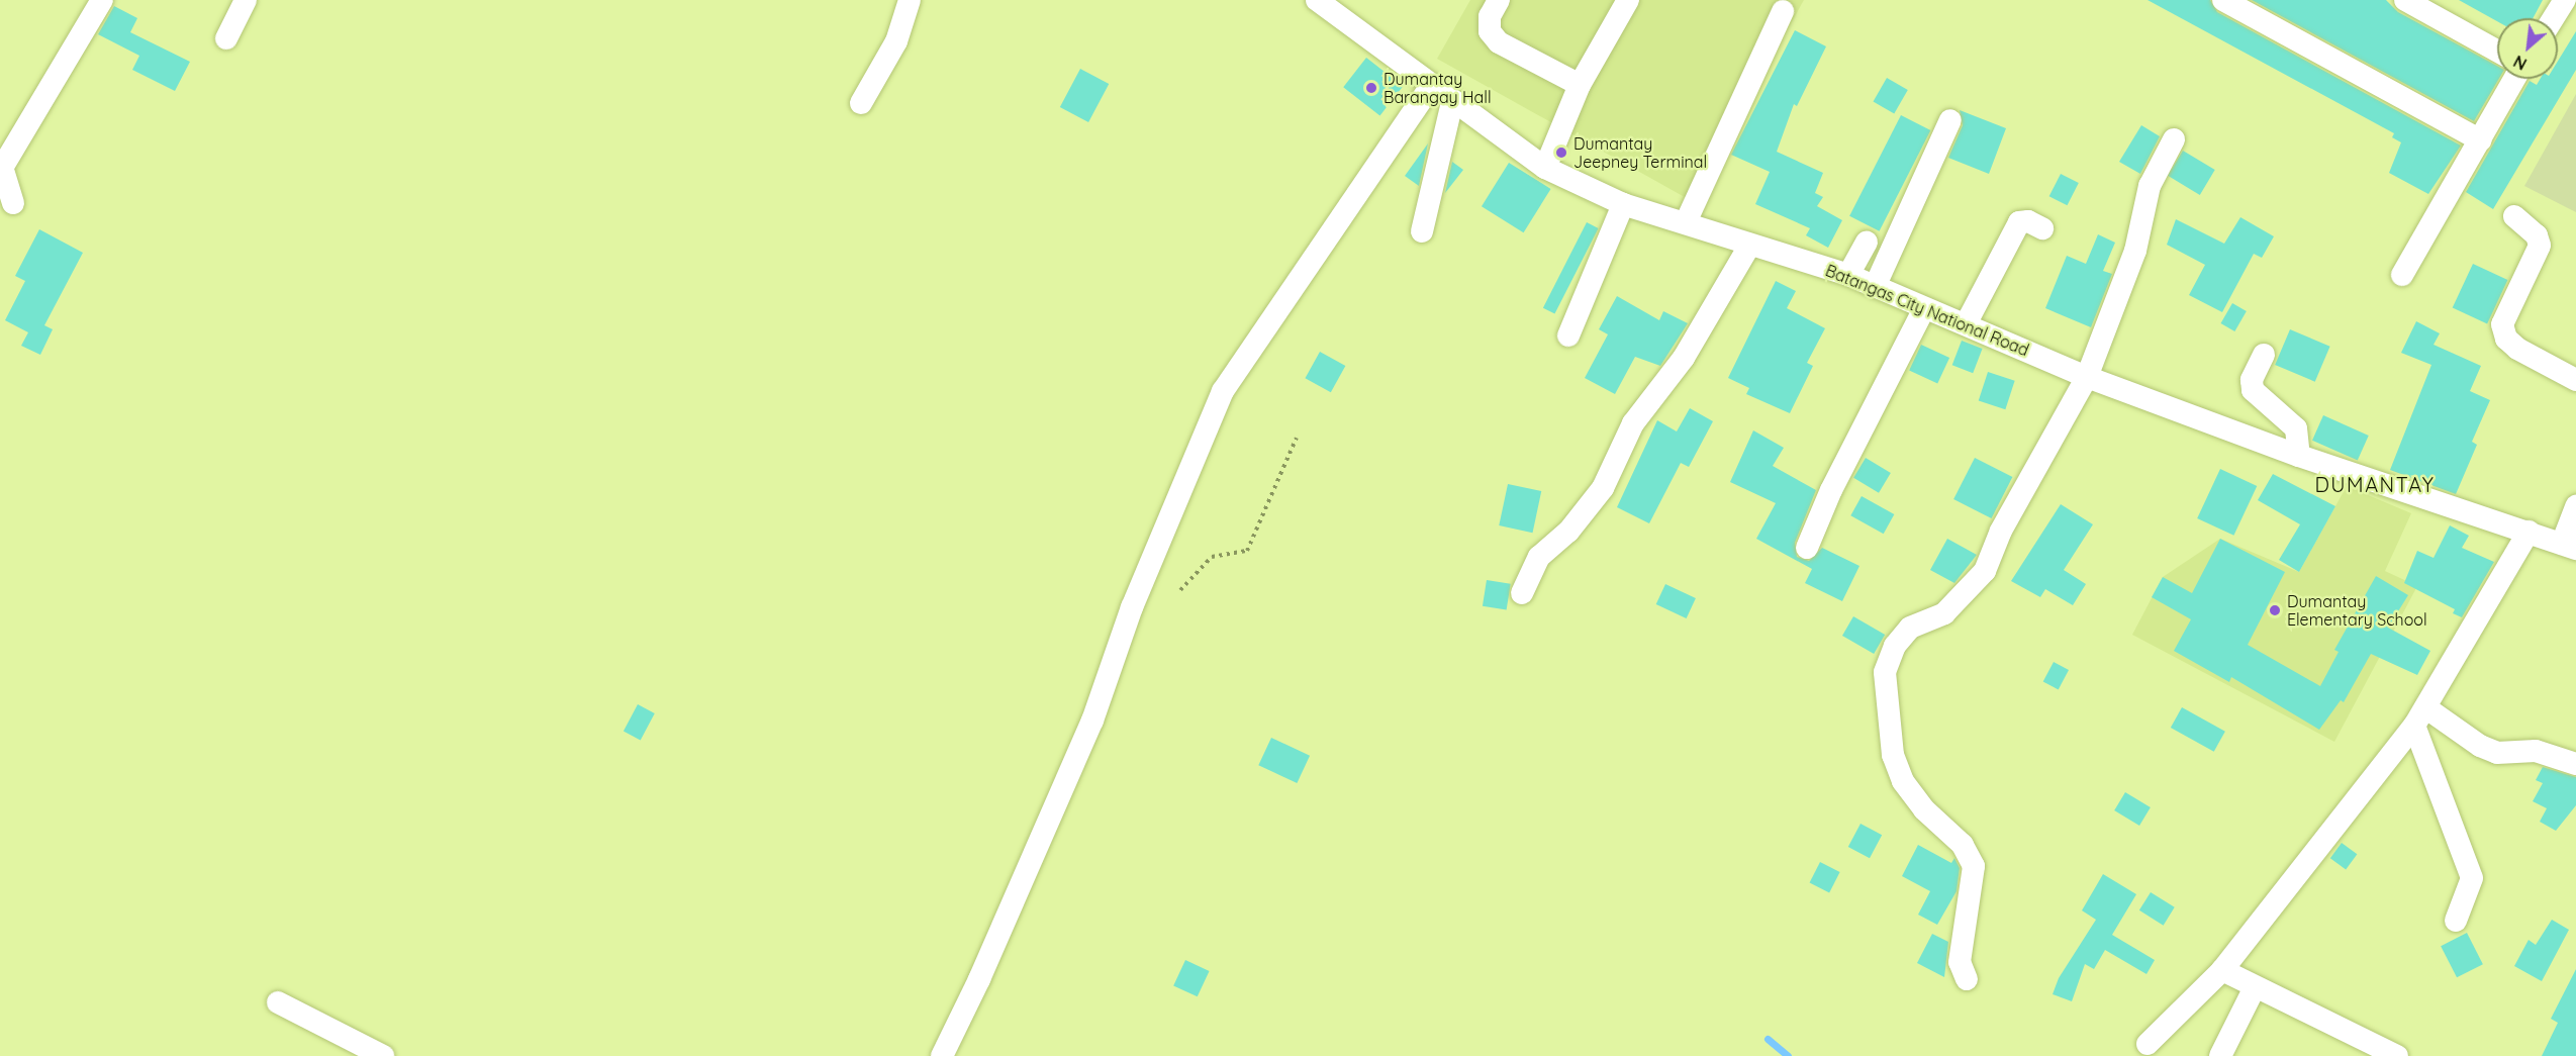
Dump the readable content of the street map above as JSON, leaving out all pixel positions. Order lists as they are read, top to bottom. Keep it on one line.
{"streets":{"street":["Batangas City National Road"]},"districts":["DUMANTAY"],"places":["Dumantay Barangay Hall","Dumantay Jeepney Terminal","Dumantay Elementary School"],"north":"bottom left"}
